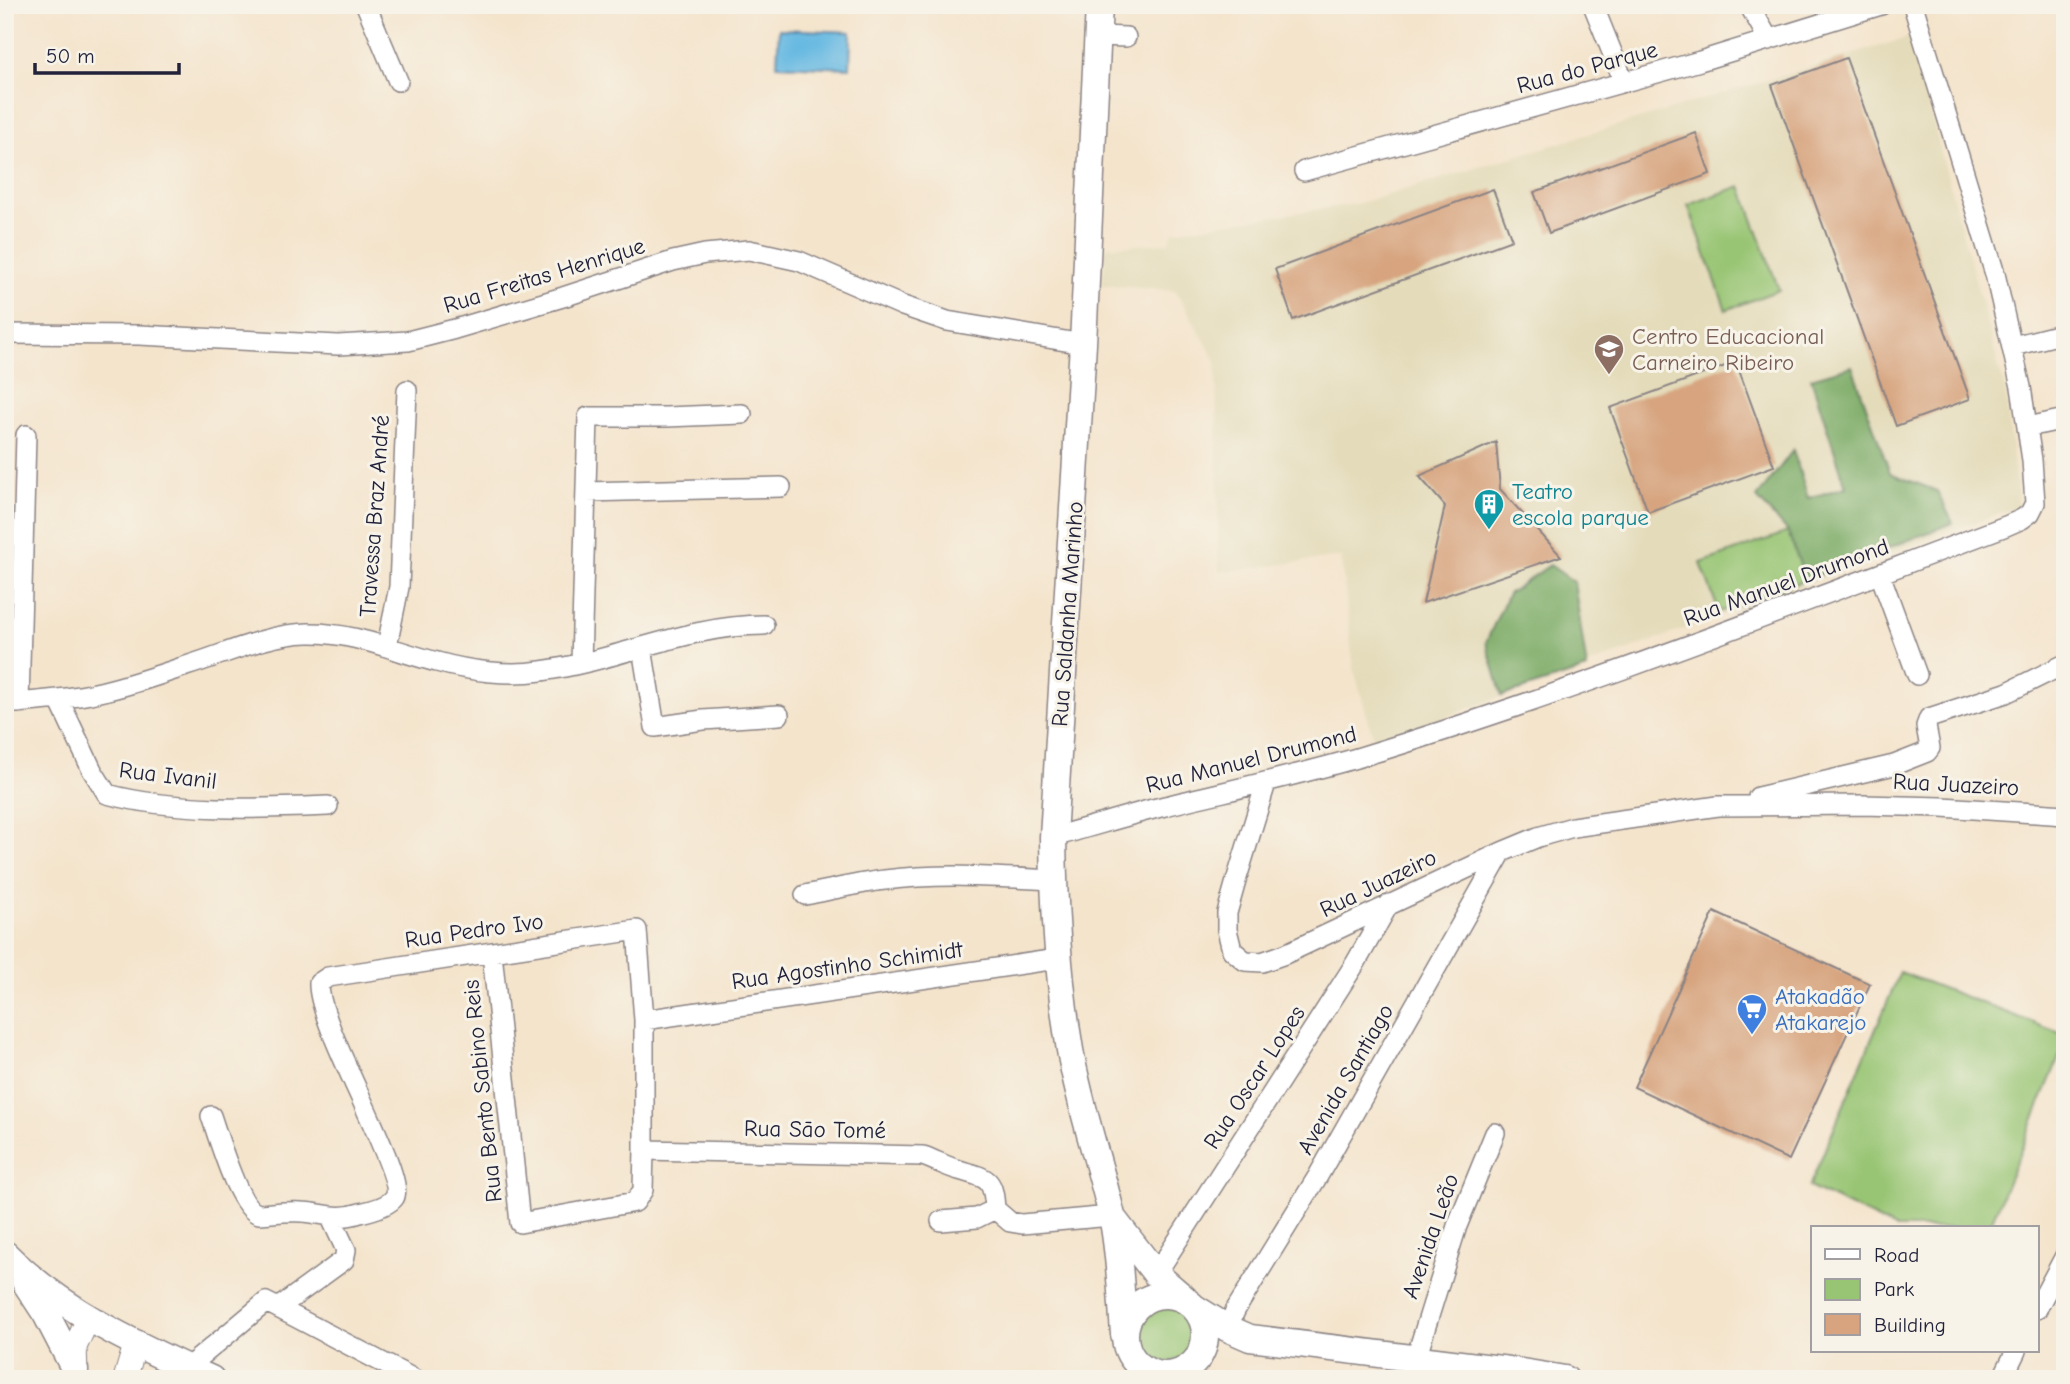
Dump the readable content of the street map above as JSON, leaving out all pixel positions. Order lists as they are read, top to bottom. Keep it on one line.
{"streets":{"main road":["Rua Saldanha Marinho"],"street":["Rua do Parque","Rua Freitas Henrique","Travessa Braz André","Rua Manuel Drumond","Rua Ivanil","Rua Juazeiro","Rua Pedro Ivo","Rua Agostinho Schimidt","Rua Oscar Lopes","Avenida Santiago","Rua Bento Sabino Reis","Rua Sāo Tomé","Avenida Leão"]},"crossings":[["Rua Freitas Henrique","Rua Saldanha Marinho"],["Rua Manuel Drumond","Rua Saldanha Marinho"],["Rua Manuel Drumond","Rua Juazeiro"],["Rua Saldanha Marinho","Rua Agostinho Schimidt"],["Rua Saldanha Marinho","Rua Oscar Lopes"],["Rua Juazeiro","Rua Oscar Lopes"],["Rua Juazeiro","Avenida Santiago"],["Rua Pedro Ivo","Rua Agostinho Schimidt"],["Rua Pedro Ivo","Rua Bento Sabino Reis"],["Rua Bento Sabino Reis","Rua Sāo Tomé"]],"places":{"school or university":["Centro Educacional Carneiro Ribeiro"],"building":["Teatro escola parque"],"supermarket":["Atakadão Atakarejo"]},"legend":["Road","Park","Building"],"scale_bar":"50 m"}
